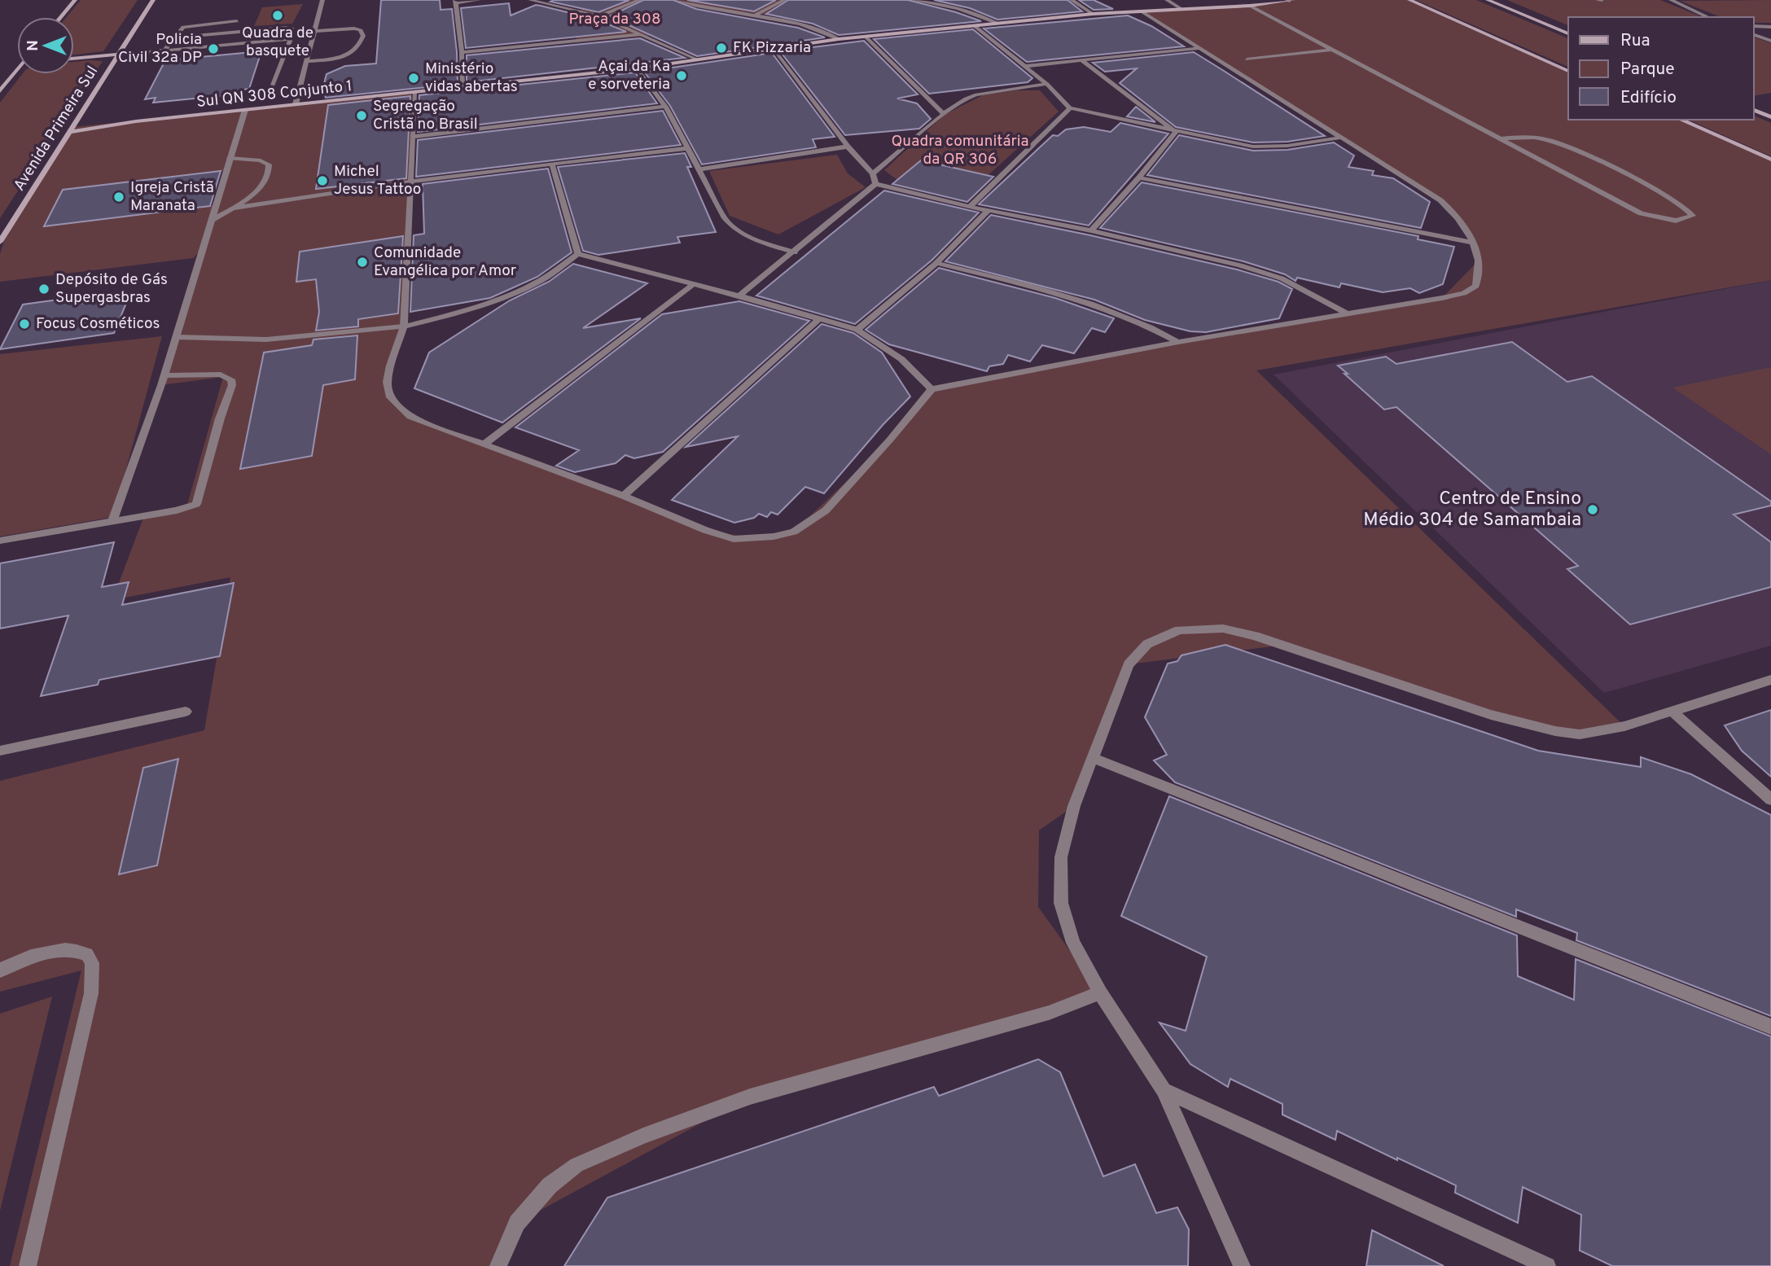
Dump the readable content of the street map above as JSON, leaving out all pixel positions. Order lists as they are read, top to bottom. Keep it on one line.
{"streets":{"main road":["Sul QN 308 Conjunto 1","Avenida Primeira Sul"]},"crossings":[["Sul QN 308 Conjunto 1","Avenida Primeira Sul"]],"parks":["Praça da 308","Quadra comunitária da QR 306"],"places":["Quadra de basquete","FK Pizzaria","Policia Civil 32a DP","Açai da Ka e sorveteria","Ministério vidas abertas","Segregação Cristã no Brasil","Michel Jesus Tattoo","Igreja Cristã Maranata","Comunidade Evangélica por Amor","Depósito de Gás Supergasbras","Focus Cosméticos","Centro de Ensino Médio 304 de Samambaia"],"legend":["Rua","Parque","Edifício"],"north":"left"}
